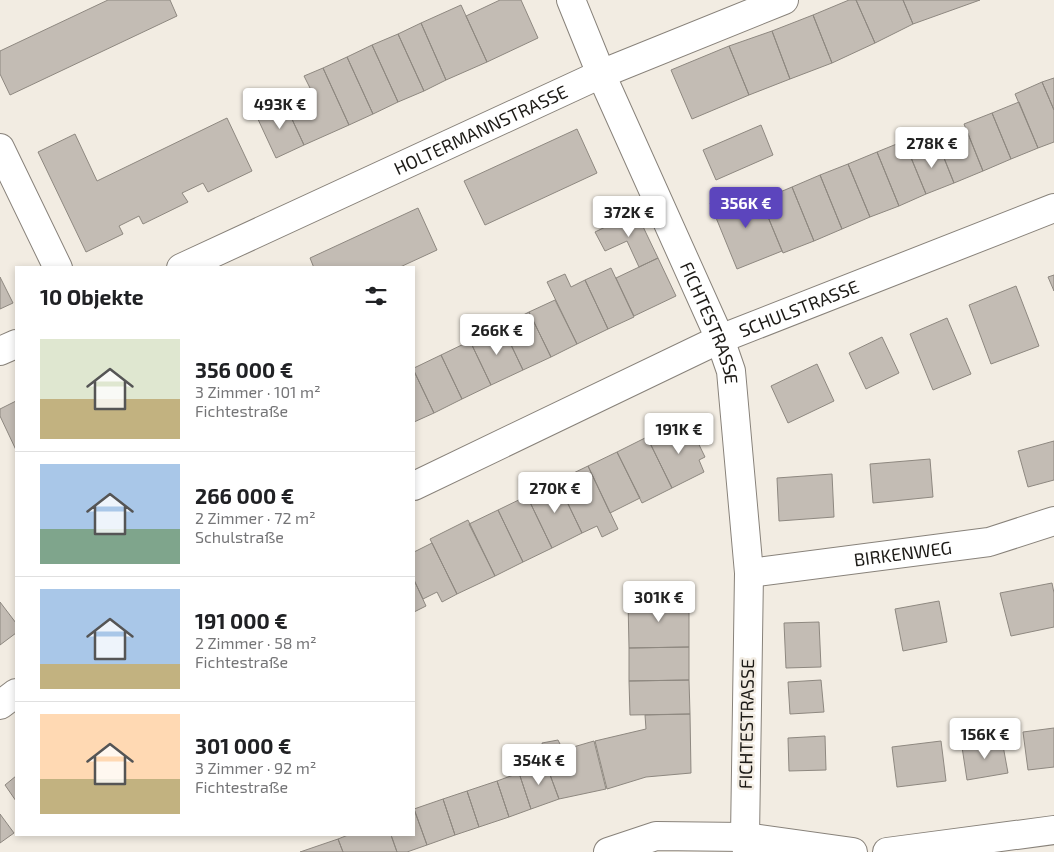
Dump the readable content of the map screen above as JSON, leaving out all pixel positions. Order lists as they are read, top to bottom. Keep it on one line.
{"streets":{"street":["HOLTERMANNSTRASSE","SCHULSTRASSE","FICHTESTRASSE","BIRKENWEG"]},"crossings":[["HOLTERMANNSTRASSE","FICHTESTRASSE"],["SCHULSTRASSE","FICHTESTRASSE"],["FICHTESTRASSE","BIRKENWEG"]],"page":{"price":["493K €","278K €","356K €","372K €","266K €","191K €","270K €","301K €","156K €","354K €"],"heading":"10 Objekte","list":[{"name":"356 000 €","note":"3 Zimmer · 101 m² · Fichtestraße"},{"name":"266 000 €","note":"2 Zimmer · 72 m² · Schulstraße"},{"name":"191 000 €","note":"2 Zimmer · 58 m² · Fichtestraße"},{"name":"301 000 €","note":"3 Zimmer · 92 m² · Fichtestraße"}]}}
